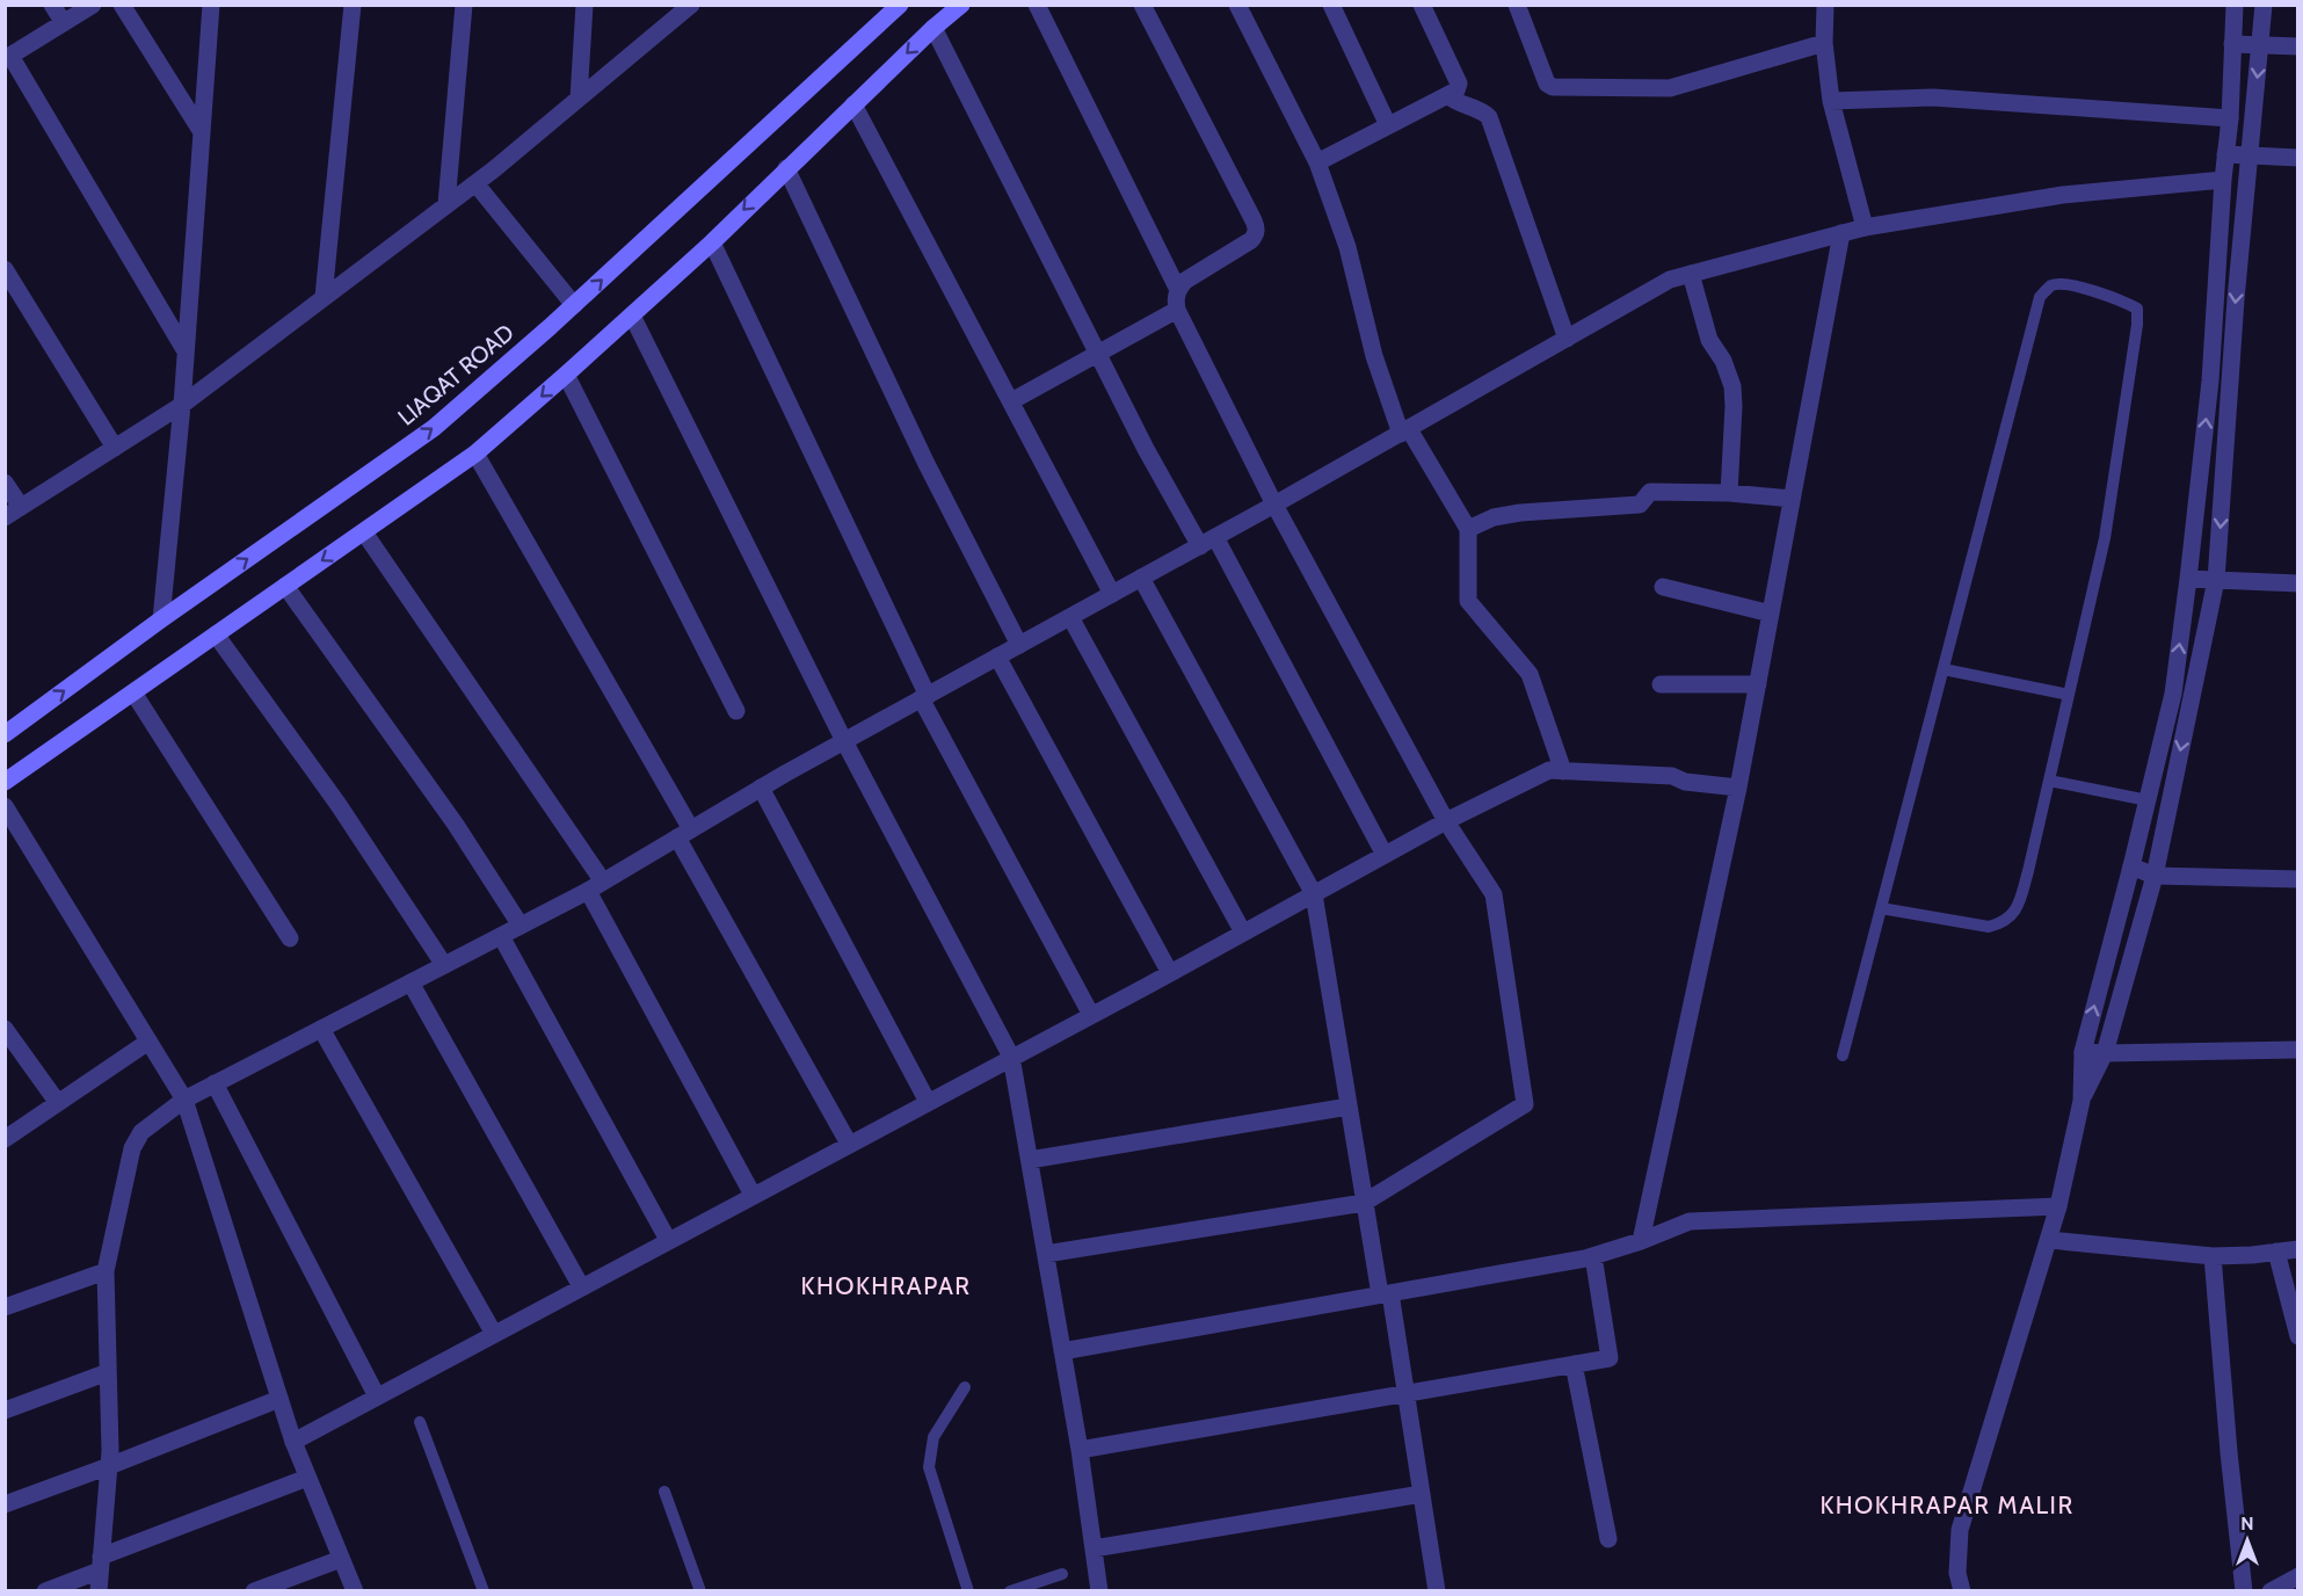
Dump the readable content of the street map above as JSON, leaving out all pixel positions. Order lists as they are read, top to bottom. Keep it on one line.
{"streets":{"main road":["LIAQAT ROAD"]},"districts":["KHOKHRAPAR","KHOKHRAPAR MALIR"],"north":"top"}
